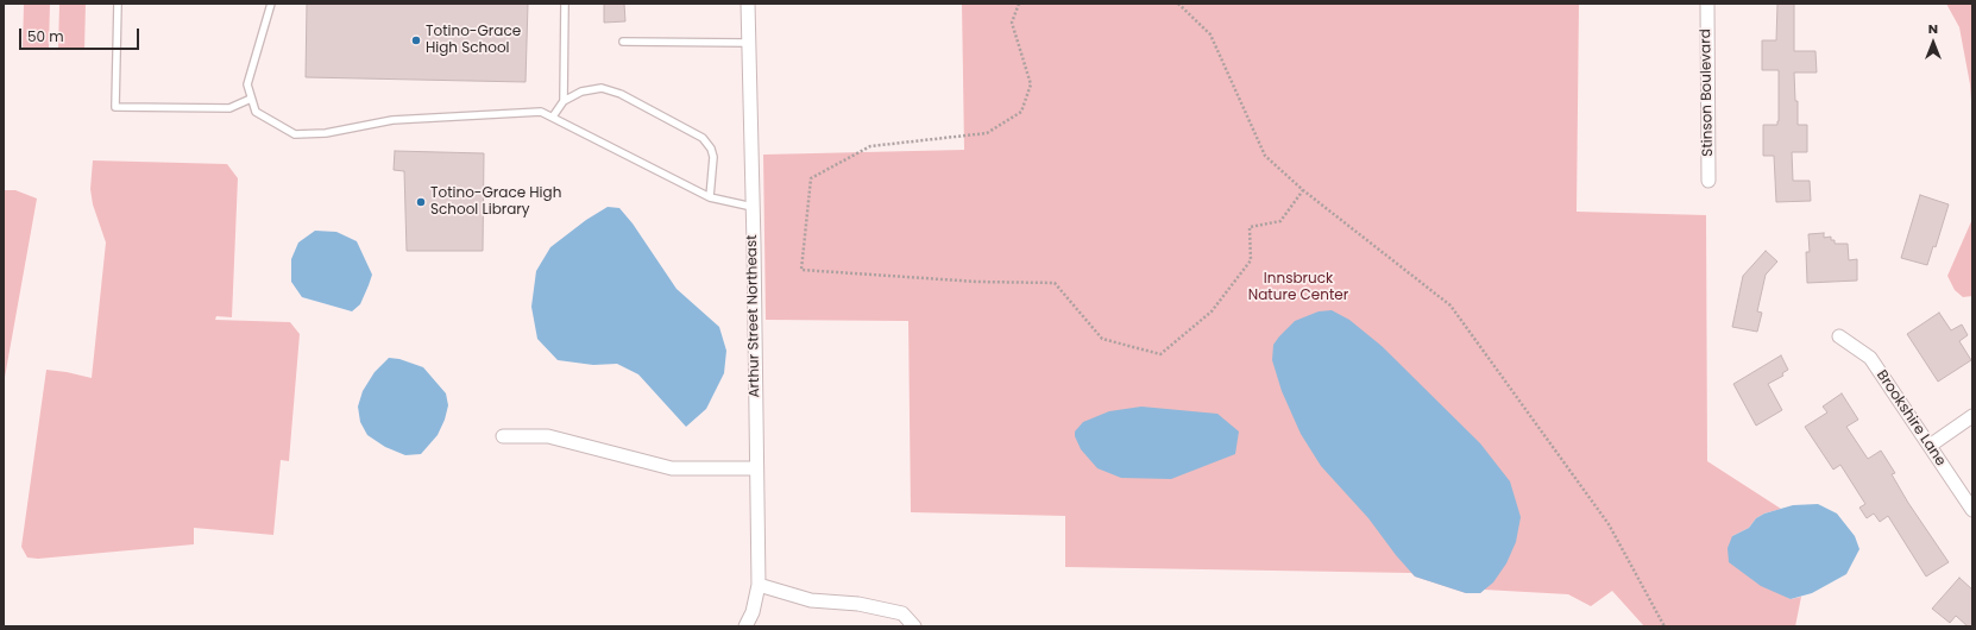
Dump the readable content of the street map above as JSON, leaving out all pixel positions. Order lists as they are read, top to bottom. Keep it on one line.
{"streets":{"street":["Stinson Boulevard","Arthur Street Northeast","Brookshire Lane"]},"parks":["Innsbruck Nature Center"],"places":["Totino-Grace High School","Totino-Grace High School Library"],"scale_bar":"50 m","north":"top"}
